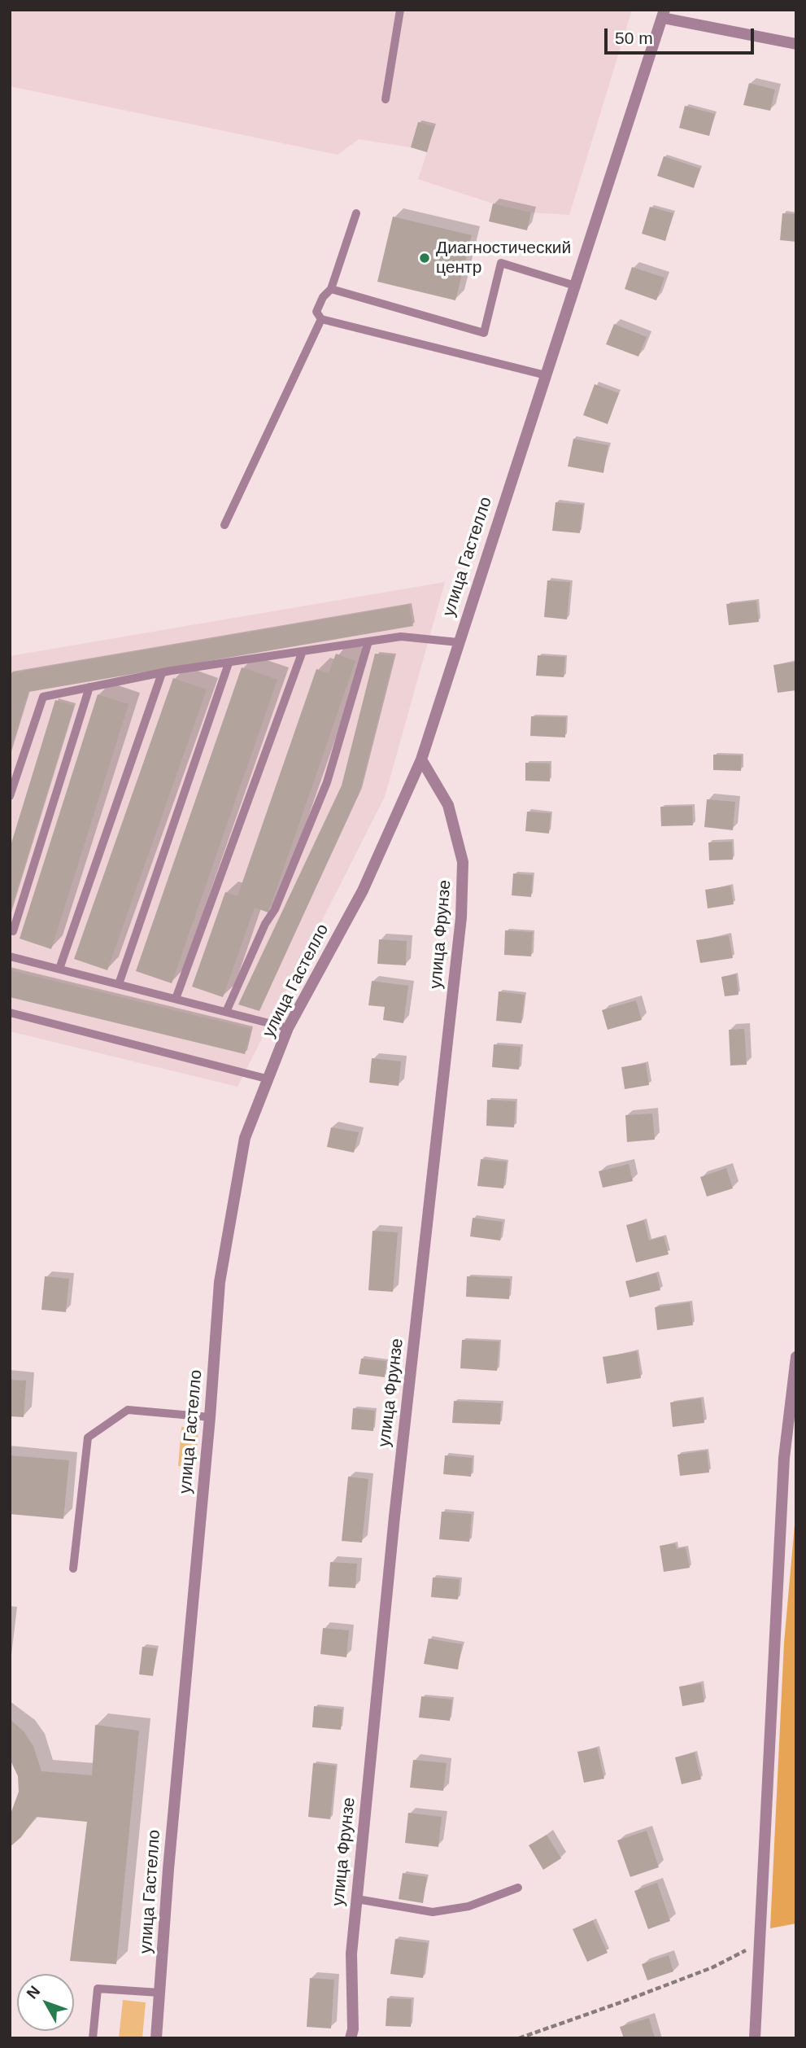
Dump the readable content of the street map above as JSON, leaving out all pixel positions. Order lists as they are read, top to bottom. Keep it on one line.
{"streets":{"street":["улица Гастелло","улица Фрунзе"]},"crossings":[["улица Гастелло","улица Фрунзе"]],"places":["Диагностический центр"],"scale_bar":"50 m","north":"top left"}
